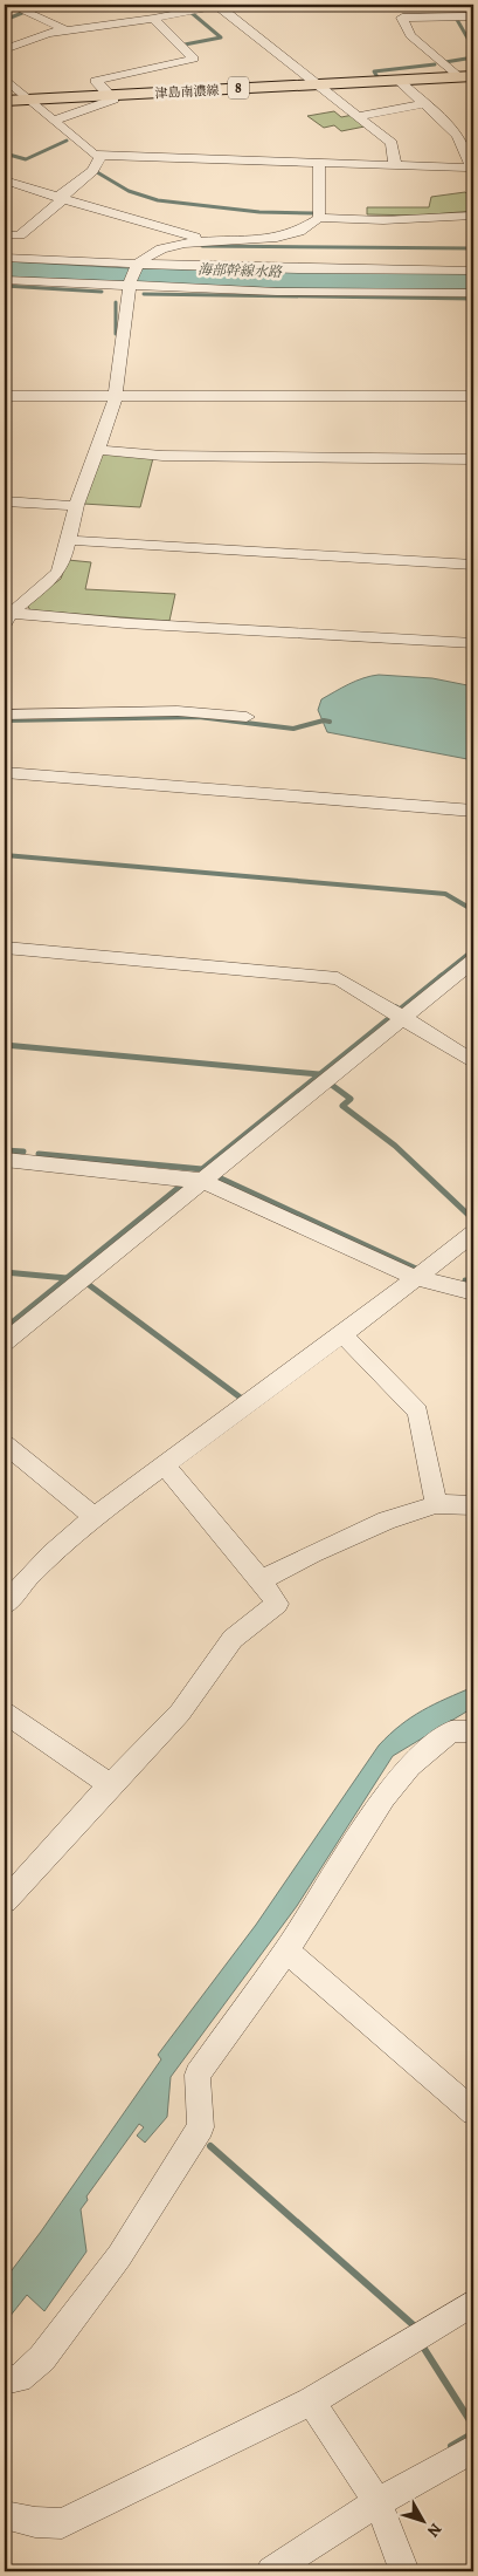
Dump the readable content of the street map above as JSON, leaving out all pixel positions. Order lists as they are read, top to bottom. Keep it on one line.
{"streets":{"main road":["8","津島南濃線"]},"water":["海部幹線水路"],"north":"bottom right"}
